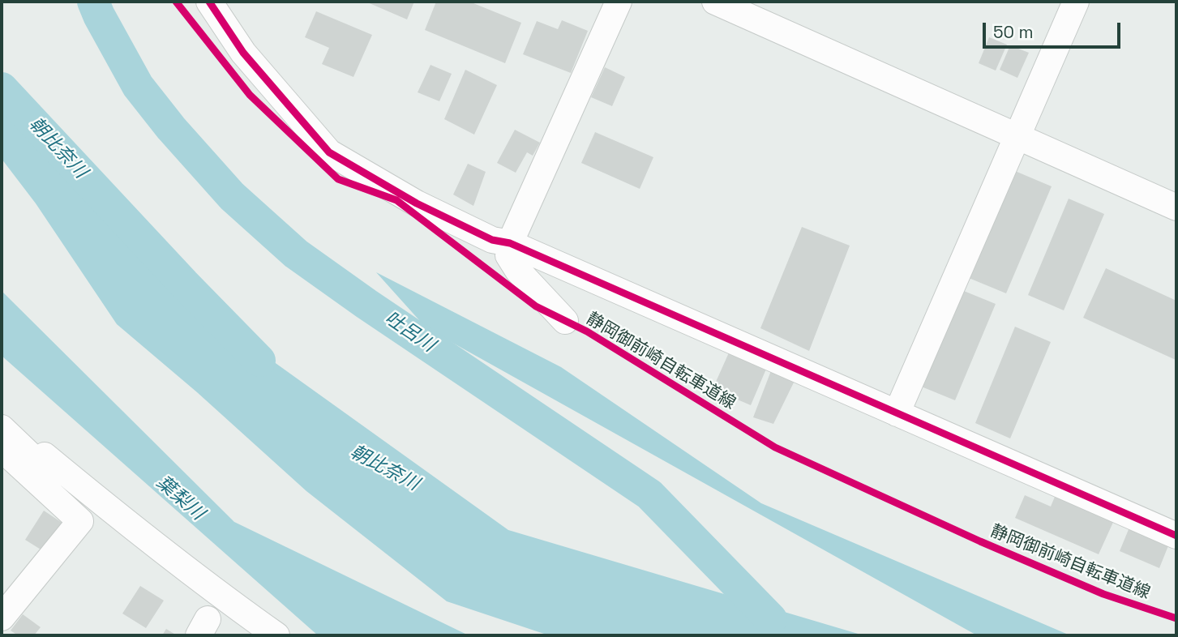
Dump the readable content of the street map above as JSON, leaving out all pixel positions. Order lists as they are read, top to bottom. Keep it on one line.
{"streets":{"cycle path":["静岡御前崎自転車道線"]},"water":["朝比奈川","吐呂川","葉梨川"],"scale_bar":"50 m"}
